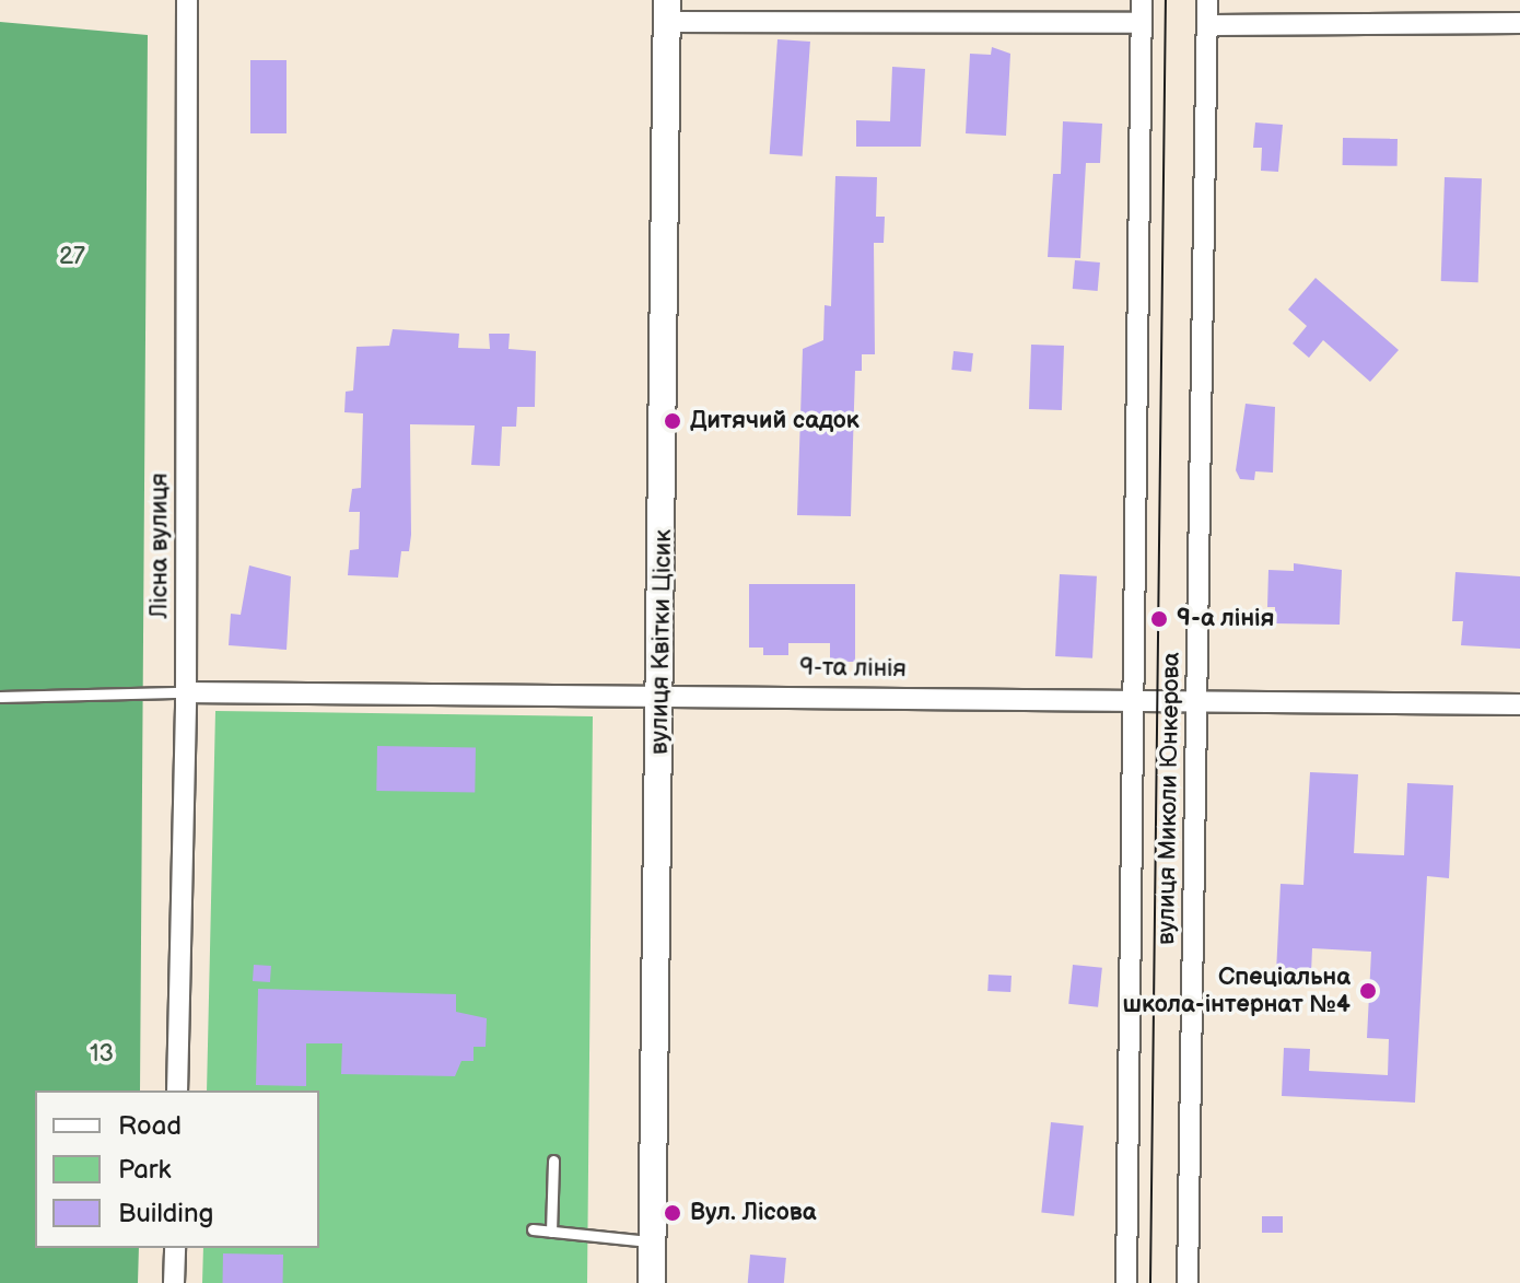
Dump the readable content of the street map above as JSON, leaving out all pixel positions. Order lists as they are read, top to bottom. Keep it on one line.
{"streets":{"street":["Лісна вулиця","вулиця Квітки Цісик","9-та лінія","вулиця Миколи Юнкерова"]},"crossings":[["Лісна вулиця","9-та лінія"],["вулиця Квітки Цісик","9-та лінія"],["9-та лінія","вулиця Миколи Юнкерова"]],"parks":["27","13"],"places":["Дитячий садок","9-а лінія","Спеціальна школа-інтернат №4","Вул. Лісова"],"legend":["Road","Park","Building"]}
